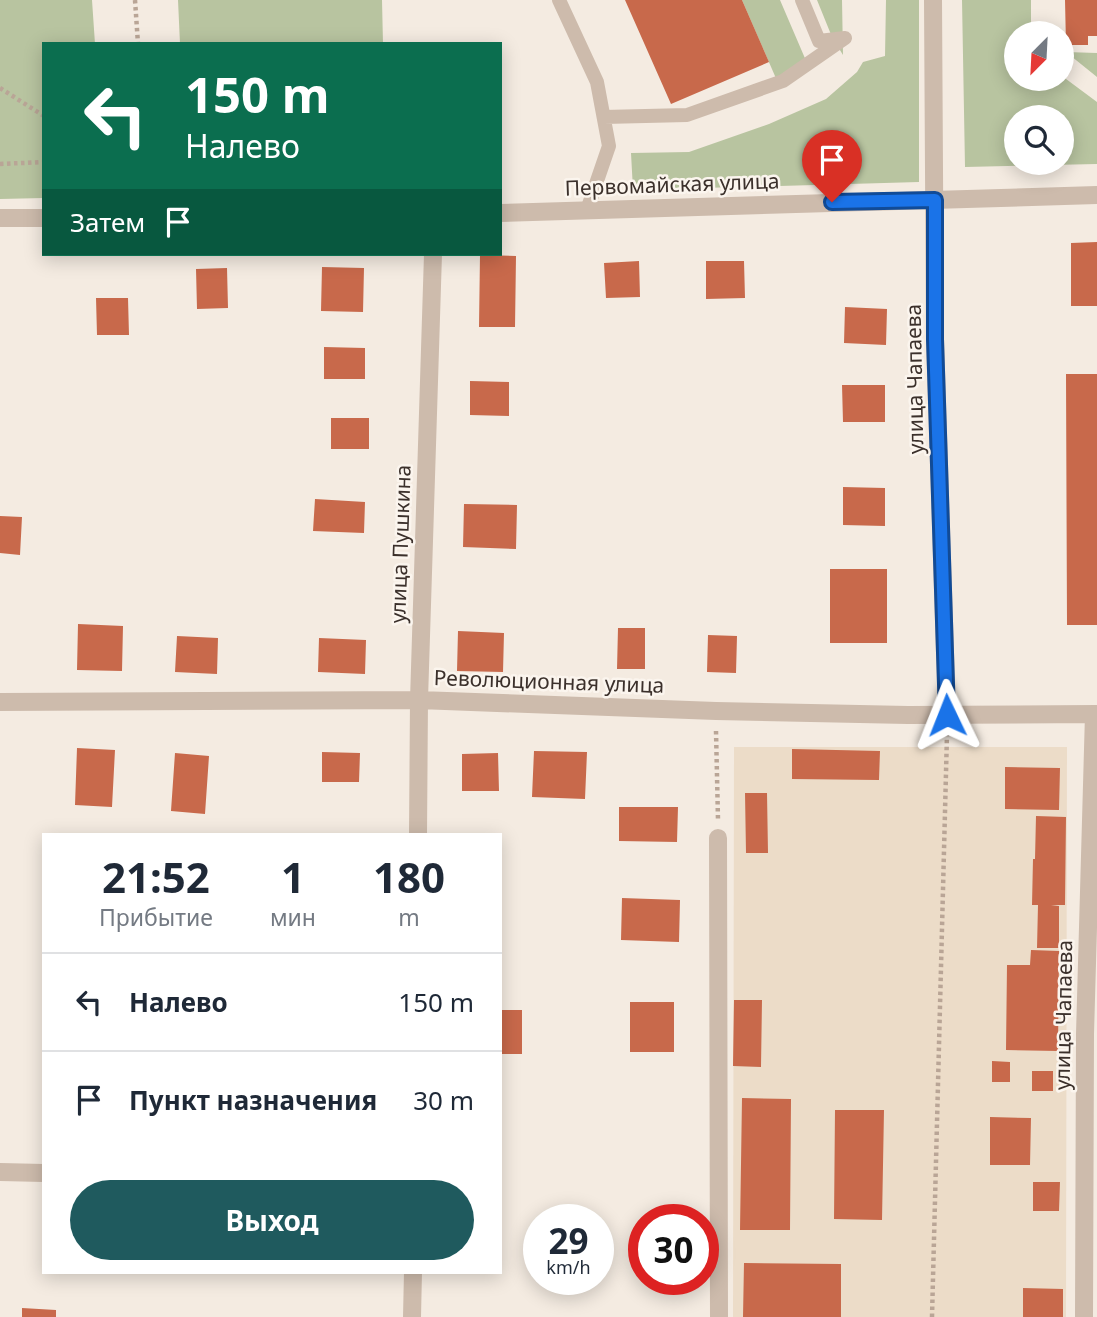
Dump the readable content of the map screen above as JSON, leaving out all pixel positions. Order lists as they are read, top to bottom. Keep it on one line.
{"streets":{"street":["Первомайская улица","улица Чапаева","улица Пушкина","Революционная улица"]},"crossings":[["Первомайская улица","улица Чапаева"],["улица Чапаева","Революционная улица"],["улица Пушкина","Революционная улица"]],"north":"bottom left","page":{"turn":["150 m","Налево"],"then":"Затем","eta":["21:52","Прибытие","1","мин","180","m"],"list":[{"name":"Налево","value":"150 m"},{"name":"Пункт назначения","value":"30 m"}],"buttons":"Выход","speed":"29 km/h","limit":"30"}}
